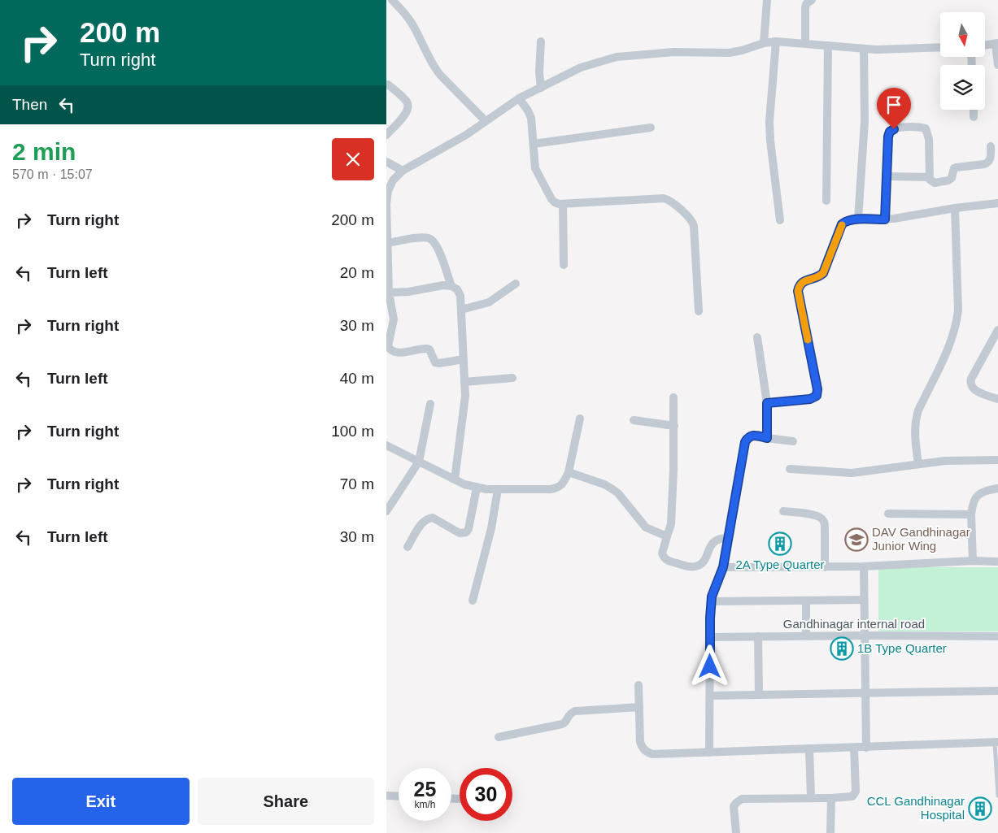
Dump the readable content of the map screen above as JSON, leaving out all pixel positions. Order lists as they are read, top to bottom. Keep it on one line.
{"streets":{"street":["Gandhinagar internal road"]},"places":{"school or university":["DAV Gandhinagar Junior Wing"],"building":["2A Type Quarter","1B Type Quarter","CCL Gandhinagar Hospital"]},"north":"bottom","page":{"turn":["200 m","Turn right"],"then":"Then","heading":["2 min","570 m · 15:07"],"list":[{"name":"Turn right","value":"200 m"},{"name":"Turn left","value":"20 m"},{"name":"Turn right","value":"30 m"},{"name":"Turn left","value":"40 m"},{"name":"Turn right","value":"100 m"},{"name":"Turn right","value":"70 m"},{"name":"Turn left","value":"30 m"}],"speed":"25 km/h","limit":"30","buttons":["Exit","Share"]}}
